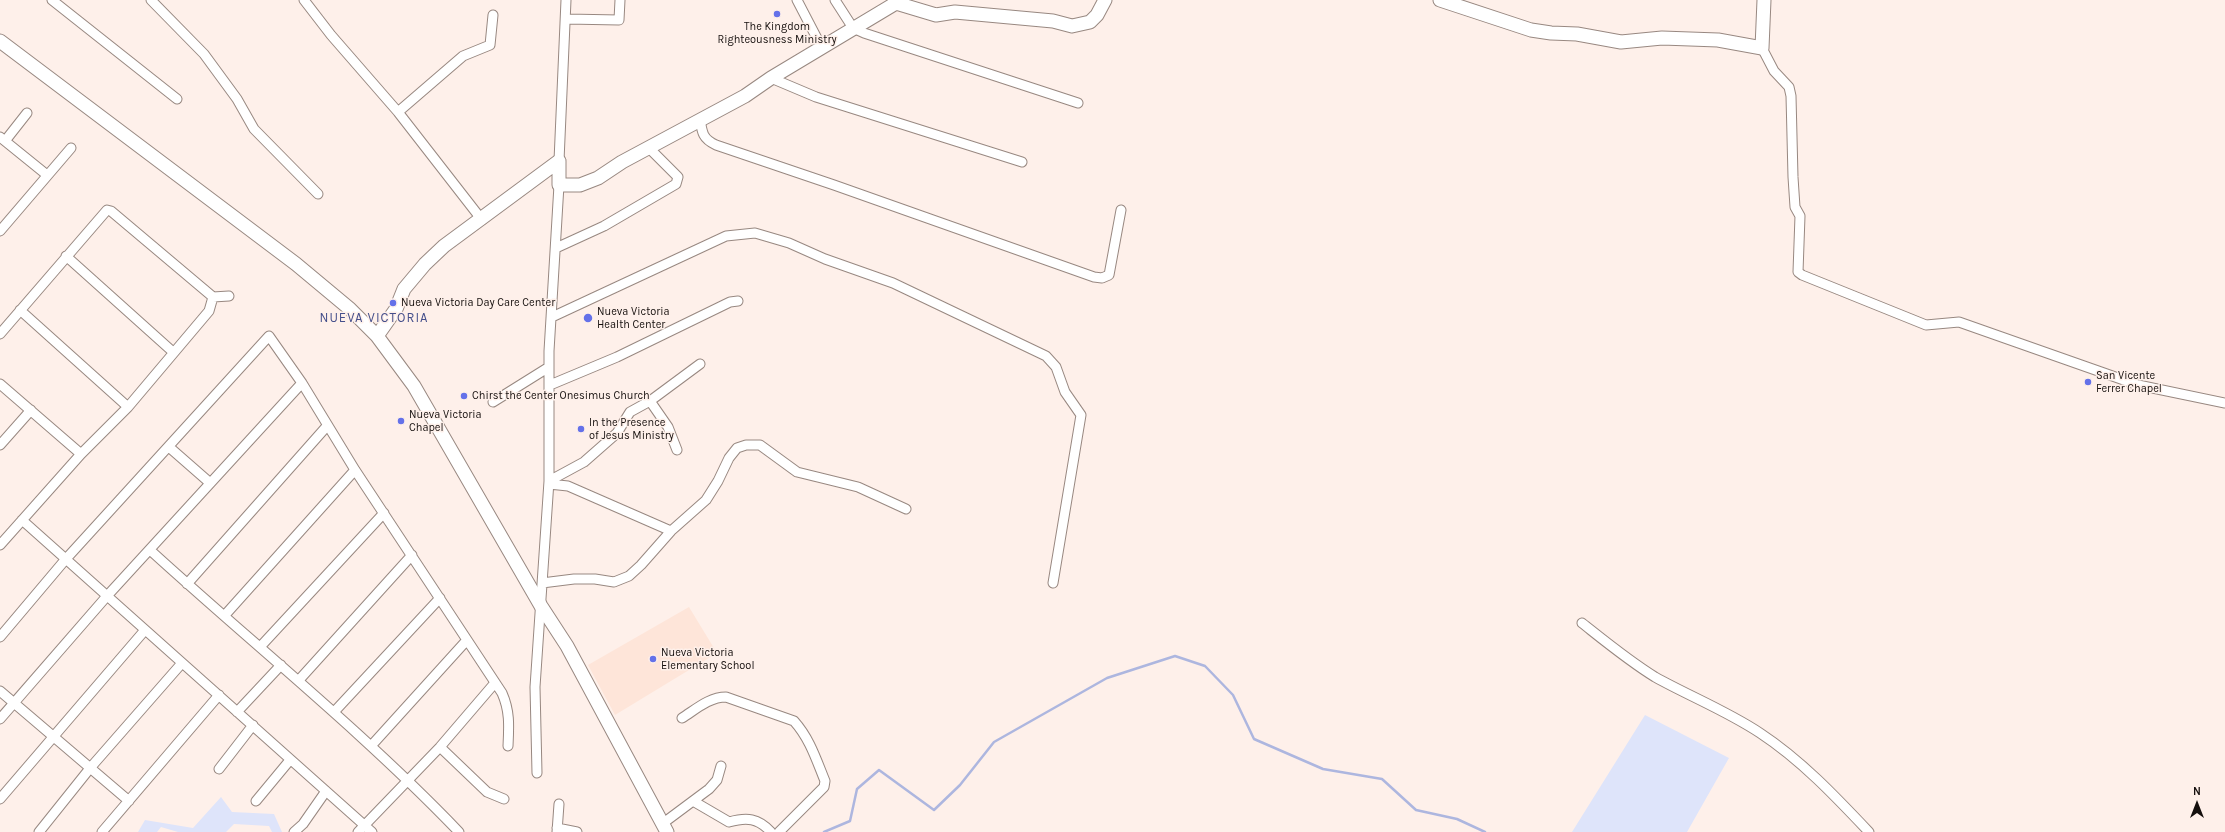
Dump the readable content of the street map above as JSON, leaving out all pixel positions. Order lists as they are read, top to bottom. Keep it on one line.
{"districts":["NUEVA VICTORIA"],"places":["The Kingdom Righteousness Ministry","Nueva Victoria Day Care Center","Nueva Victoria Health Center","San Vicente Ferrer Chapel","Chirst the Center Onesimus Church","Nueva Victoria Chapel","In the Presence of Jesus Ministry","Nueva Victoria Elementary School"],"north":"top"}
